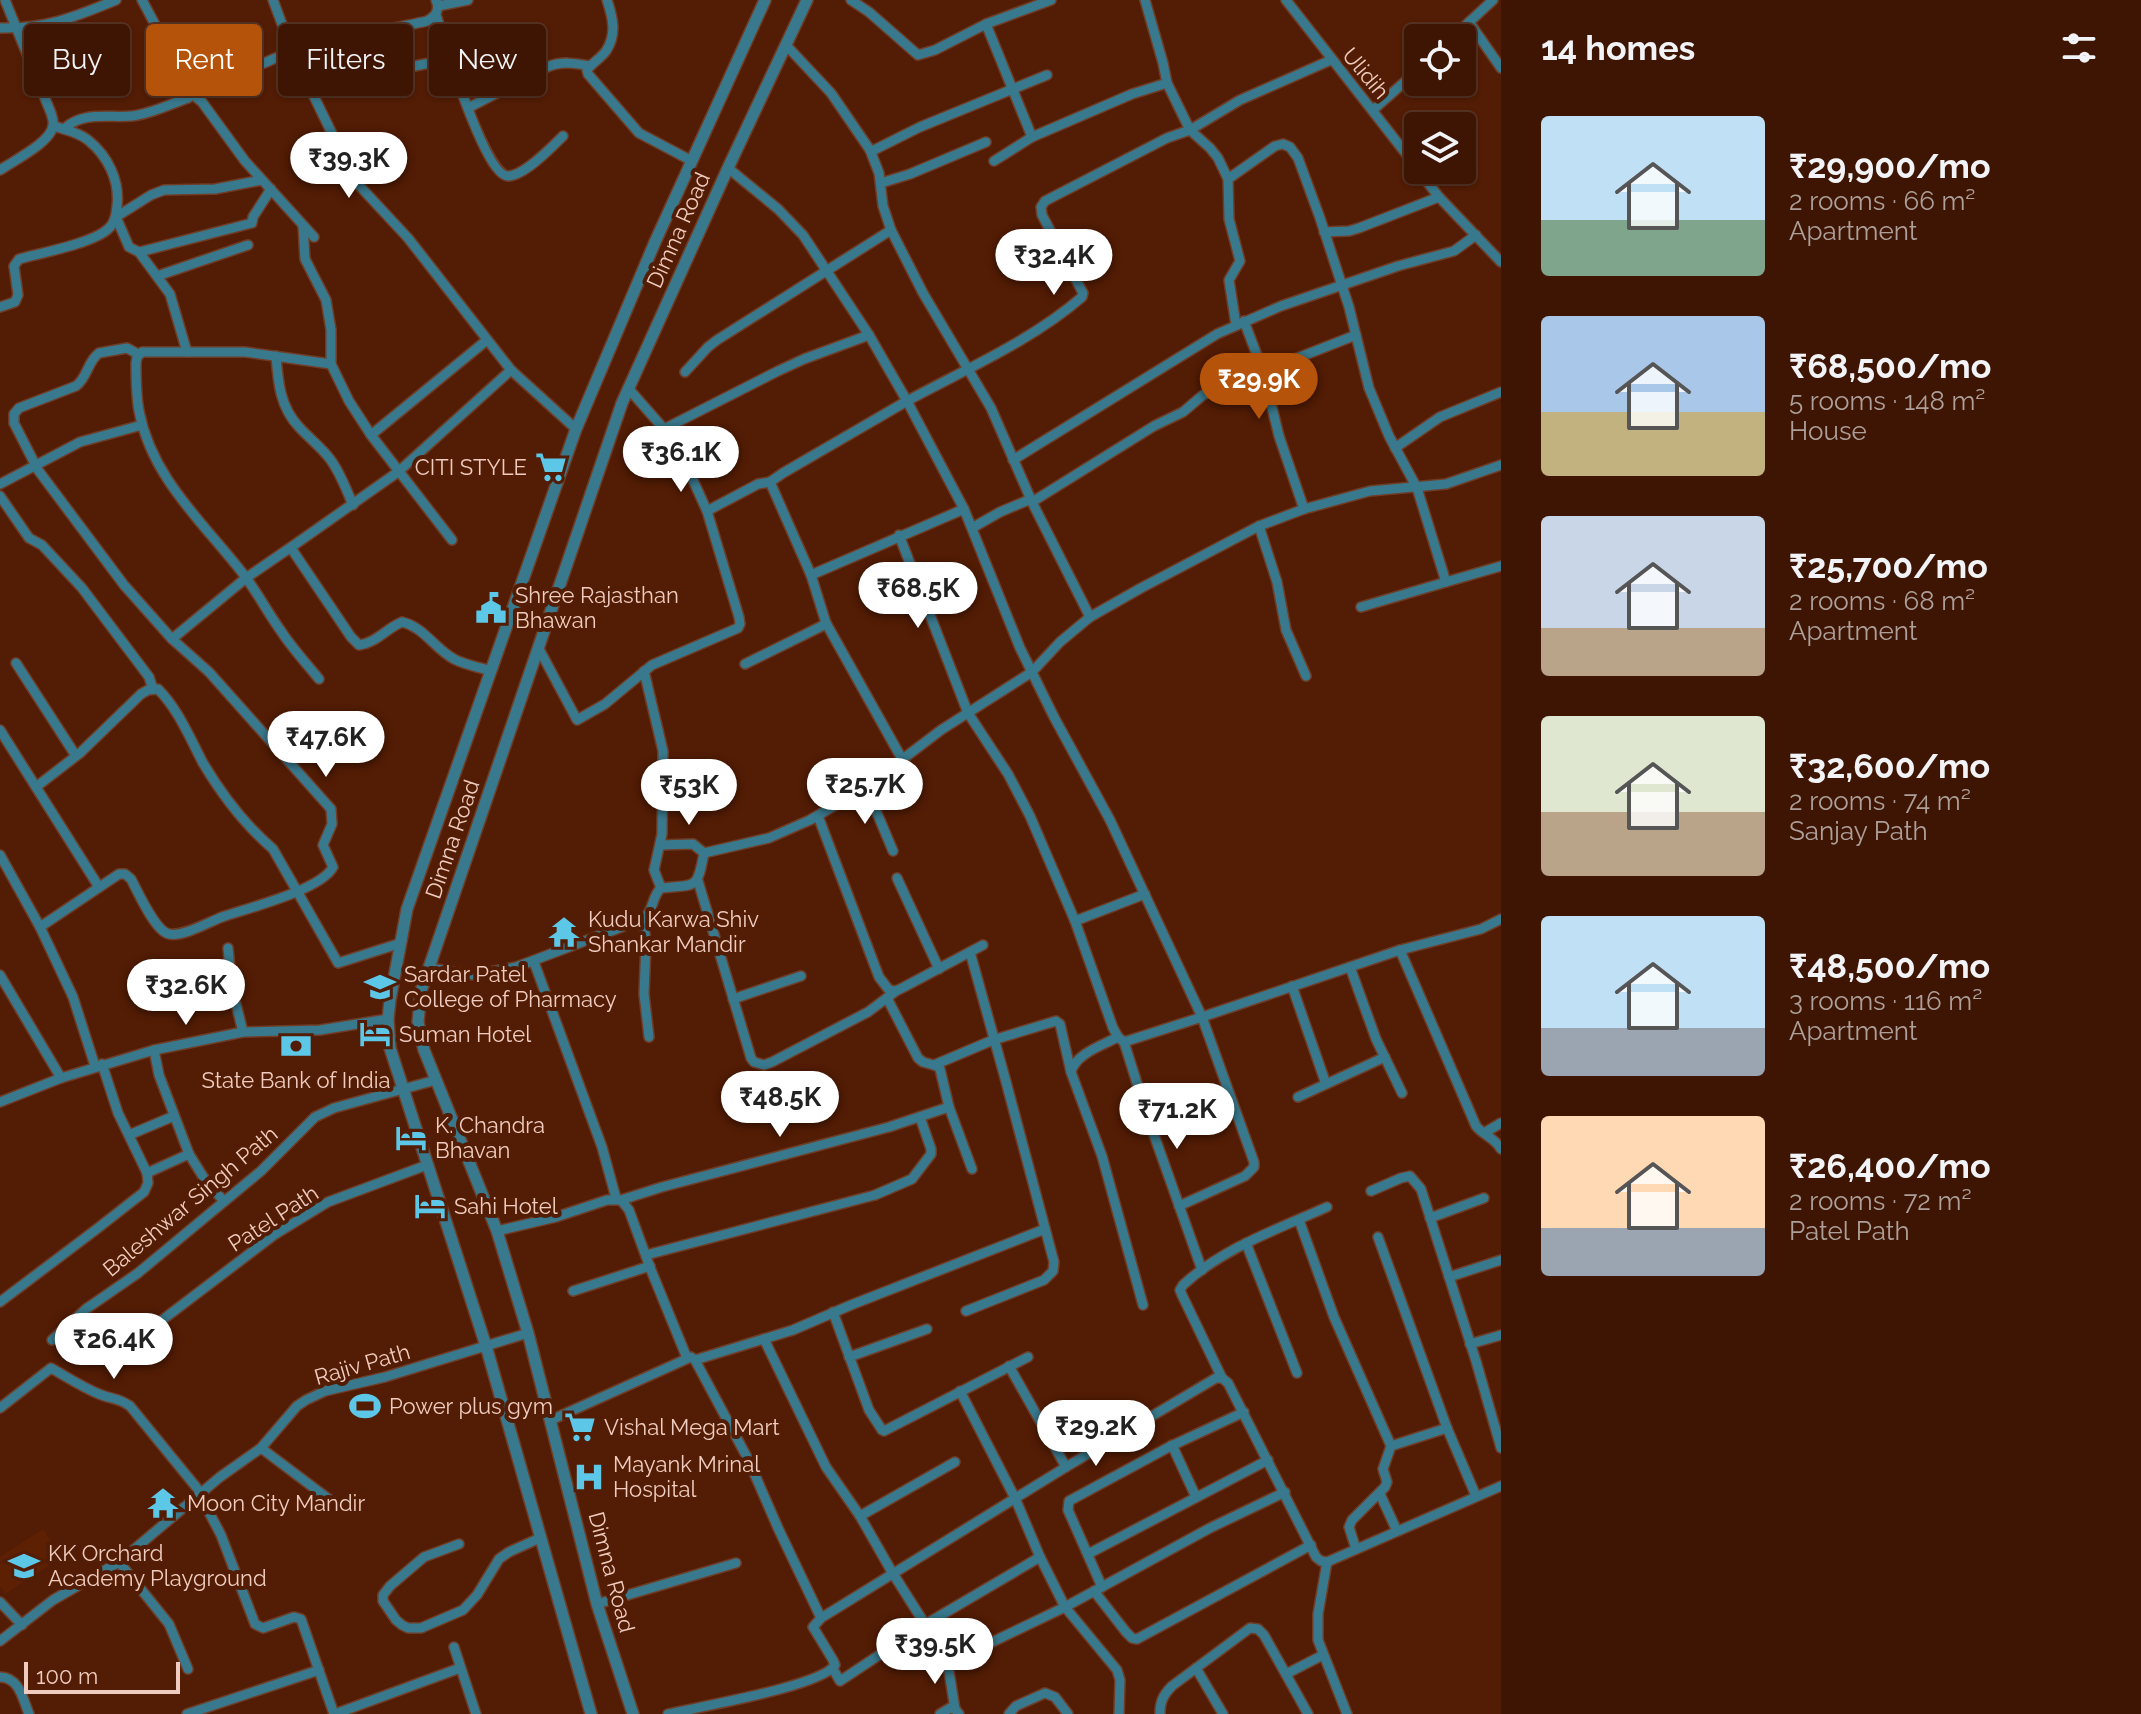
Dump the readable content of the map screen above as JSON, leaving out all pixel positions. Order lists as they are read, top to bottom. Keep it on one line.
{"streets":{"street":["Ulidih","Dimna Road","Baleshwar Singh Path","Patel Path","Rajiv Path"]},"crossings":[["Dimna Road","Baleshwar Singh Path"],["Dimna Road","Rajiv Path"]],"places":{"supermarket":["CITI STYLE","Vishal Mega Mart"],"public building":["Shree Rajasthan Bhawan"],"temple":["Kudu Karwa Shiv Shankar Mandir","Moon City Mandir"],"school or university":["Sardar Patel College of Pharmacy","KK Orchard Academy Playground"],"hotel":["Suman Hotel","K. Chandra Bhavan","Sahi Hotel"],"bank":["State Bank of India"],"sports":["Power plus gym"],"hospital":["Mayank Mrinal Hospital"]},"scale_bar":"100 m","page":{"heading":"14 homes","chip":["Buy","Rent","Filters","New"],"list":[{"name":"₹29,900/mo","note":"2 rooms · 66 m² · Apartment"},{"name":"₹68,500/mo","note":"5 rooms · 148 m² · House"},{"name":"₹25,700/mo","note":"2 rooms · 68 m² · Apartment"},{"name":"₹32,600/mo","note":"2 rooms · 74 m² · Sanjay Path"},{"name":"₹48,500/mo","note":"3 rooms · 116 m² · Apartment"},{"name":"₹26,400/mo","note":"2 rooms · 72 m² · Patel Path"}],"price":["₹39.3K","₹32.4K","₹29.9K","₹36.1K","₹68.5K","₹47.6K","₹25.7K","₹53K","₹32.6K","₹48.5K","₹71.2K","₹26.4K","₹29.2K","₹39.5K"],"scale":"100 m"}}
